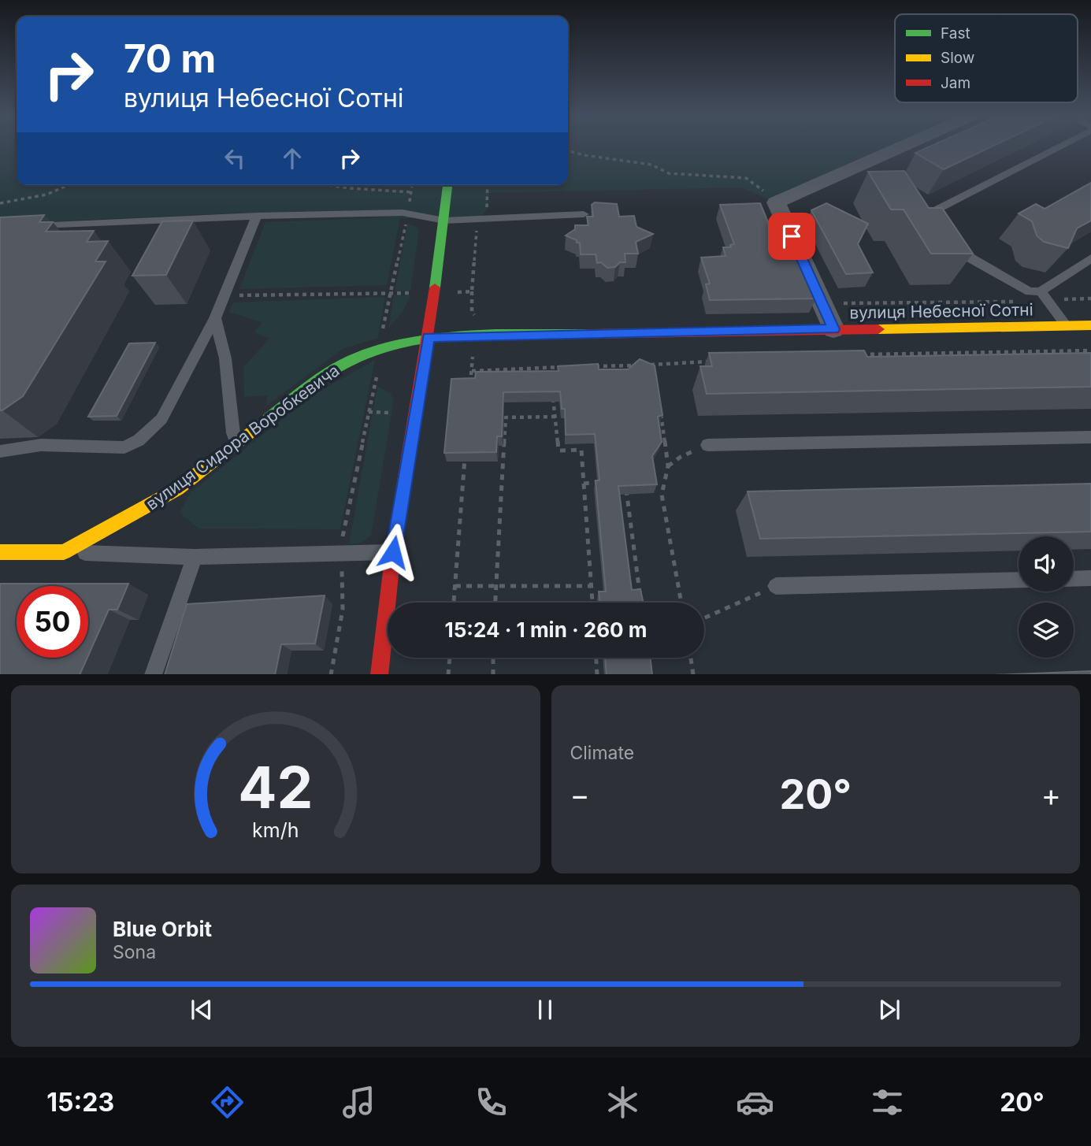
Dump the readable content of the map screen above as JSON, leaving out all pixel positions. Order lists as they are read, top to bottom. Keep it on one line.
{"streets":{"street":["вулиця Небесної Сотні","вулиця Сидора Воробкевича"]},"crossings":[["вулиця Небесної Сотні","вулиця Сидора Воробкевича"]],"legend":["Fast","Slow","Jam"],"page":{"turn":["70 m","вулиця Небесної Сотні"],"limit":"50","trip":"15:24 · 1 min · 260 m","tile":"Climate","heat":["−","20°","+"],"song":["Blue Orbit","Sona"],"tabs":["15:23","20°"],"gauge":["42","km/h"]}}
